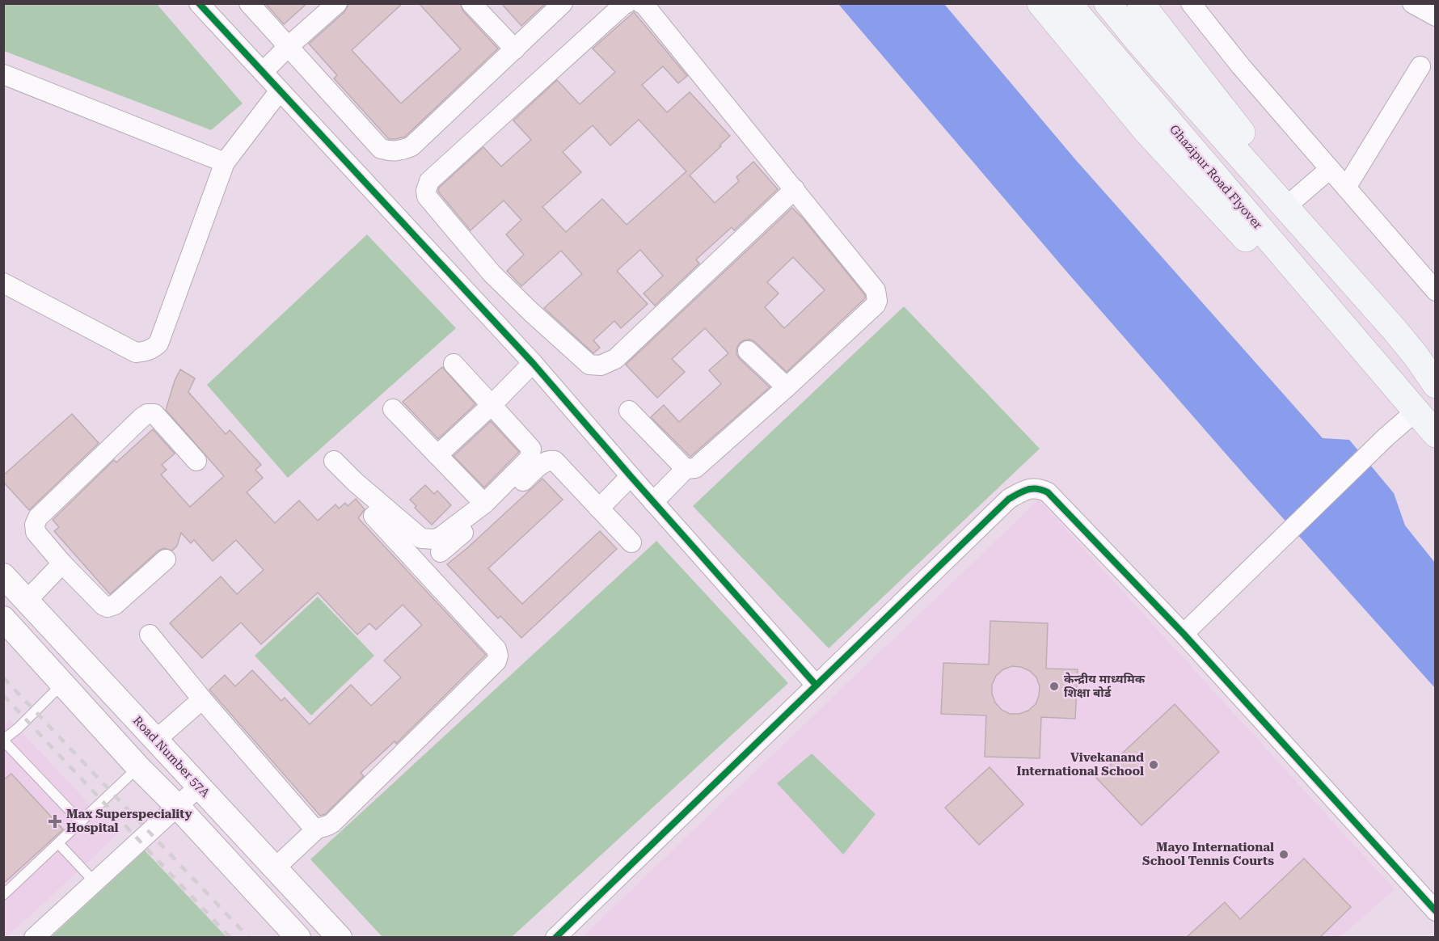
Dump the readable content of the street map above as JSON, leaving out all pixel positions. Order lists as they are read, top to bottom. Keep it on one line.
{"streets":{"main road":["Ghazipur Road Flyover"],"street":["Road Number 57A"]},"places":{"other":["केन्द्रीय माध्यमिक शिक्षा बोर्ड","Vivekanand International School","Mayo International School Tennis Courts"],"health":["Max Superspeciality Hospital"]}}
